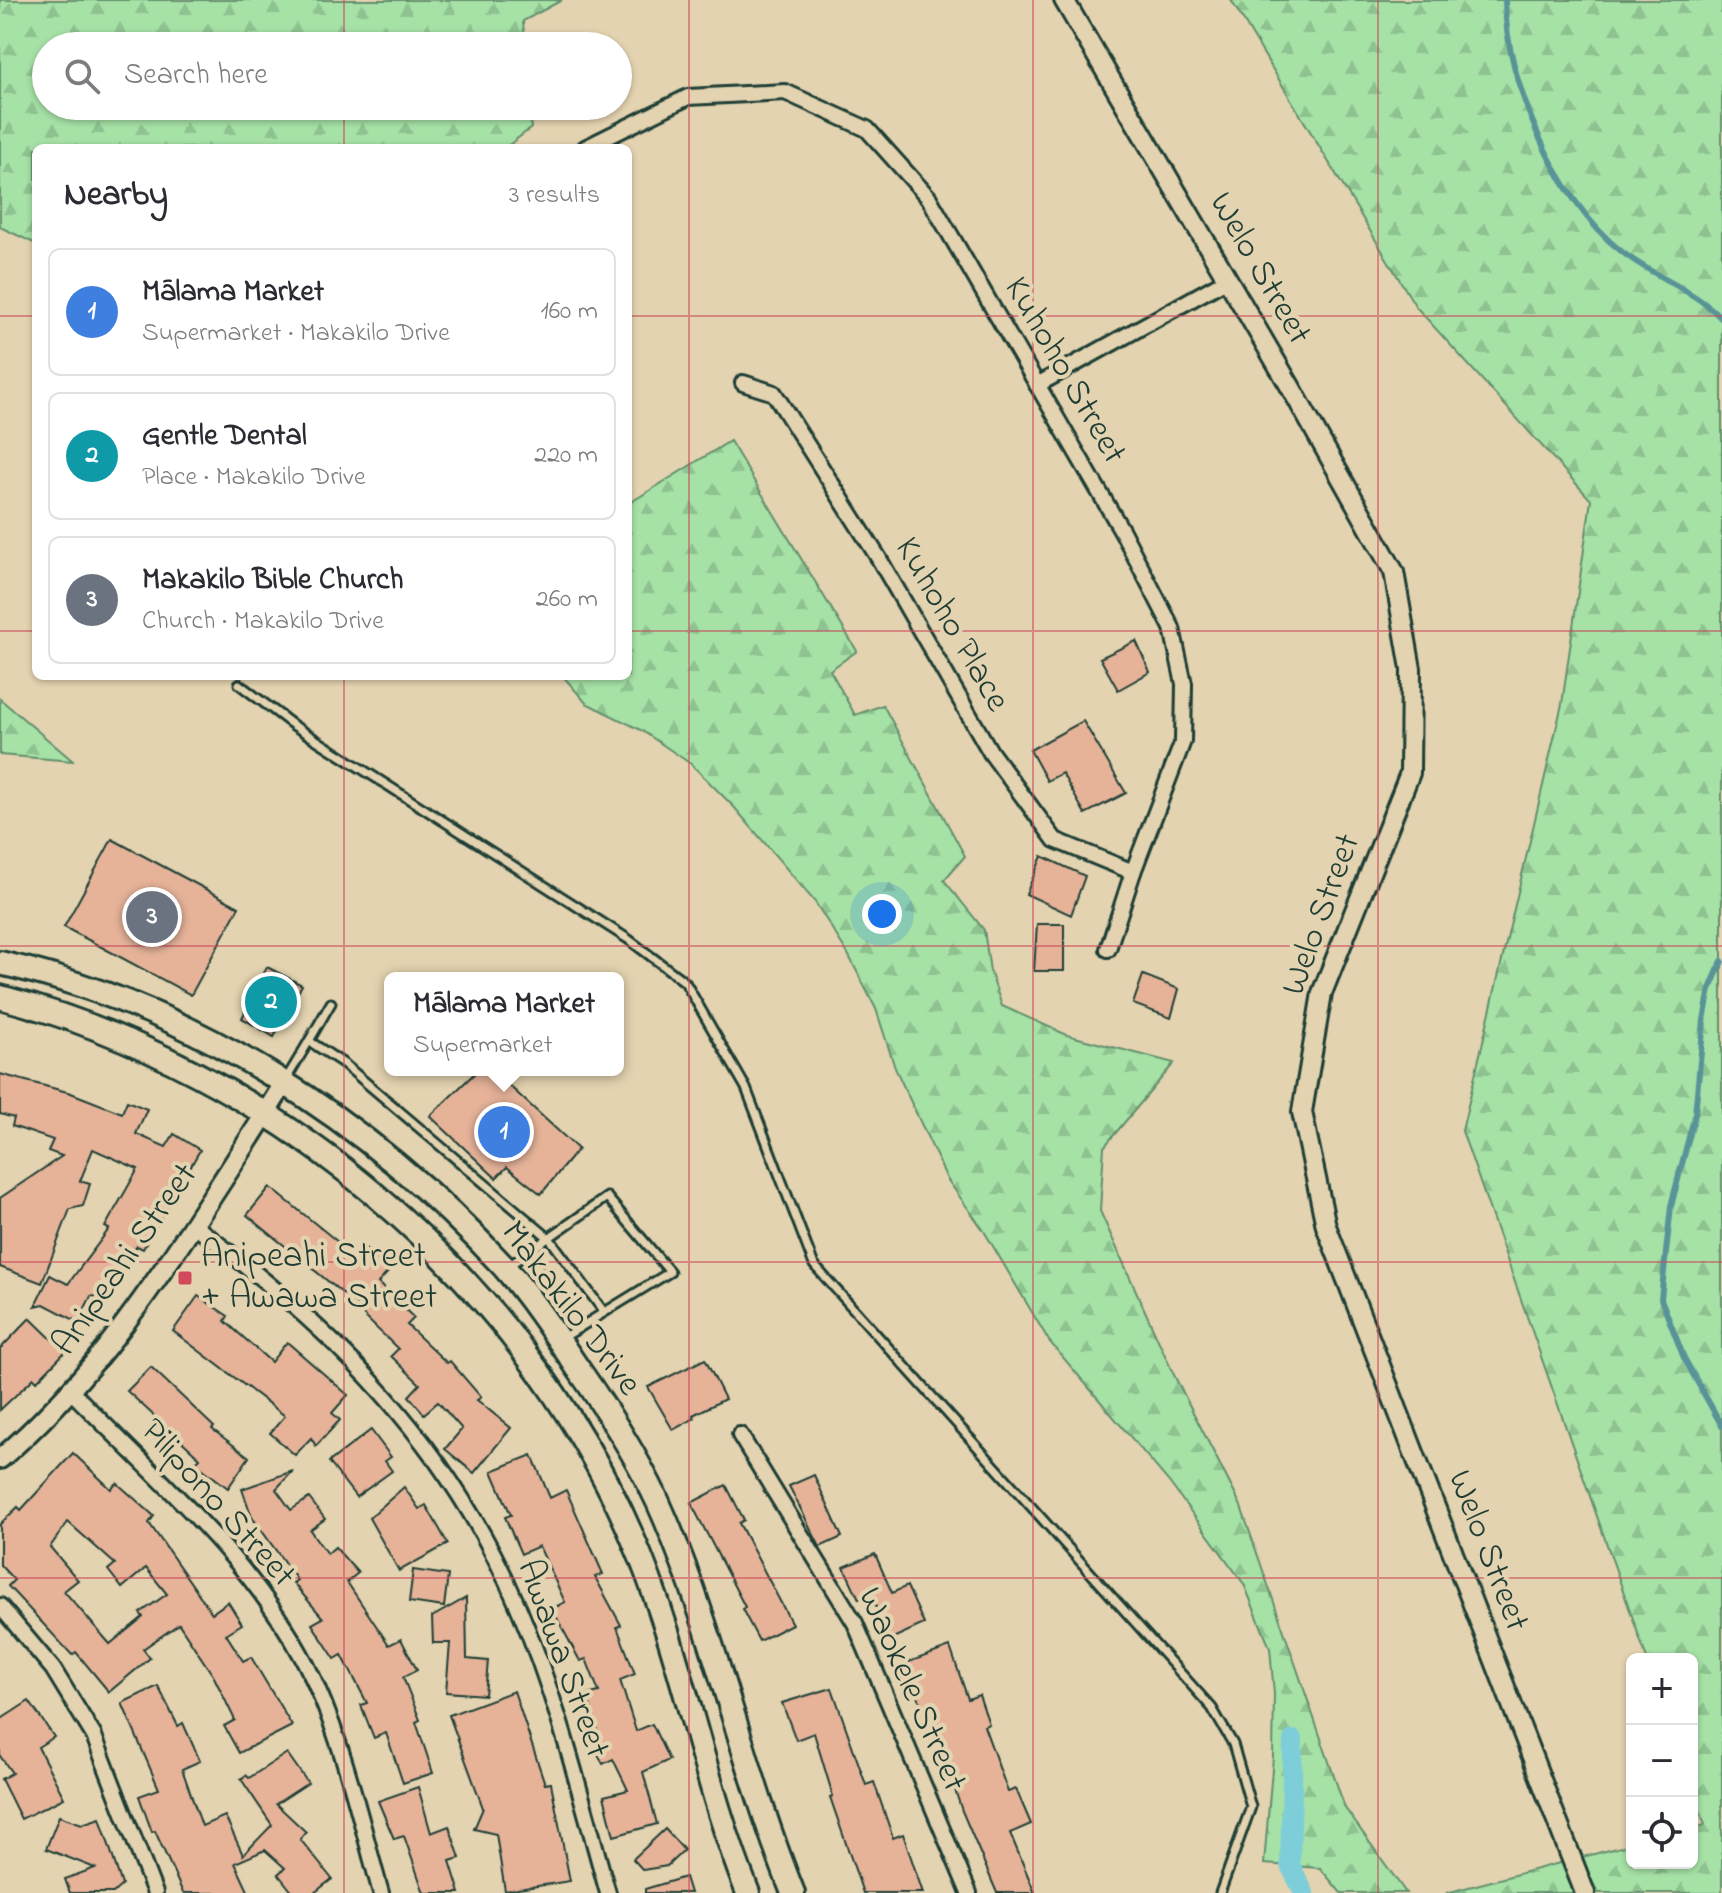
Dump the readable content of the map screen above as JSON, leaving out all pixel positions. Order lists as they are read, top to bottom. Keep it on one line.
{"streets":{"main road":["Makakilo Drive"],"street":["Welo Street","Kuhoho Street","Kuhoho Place","Anipeahi Street","Pilipono Street","Awawa Street","Waokele Street"]},"crossings":[["Kuhoho Street","Kuhoho Place"],["Anipeahi Street","Makakilo Drive"],["Anipeahi Street","Pilipono Street"],["Anipeahi Street","Awawa Street"]],"places":{"transit":["Anipeahi Street + Awawa Street"]},"page":{"search":"Search here","heading":["Nearby","3 results"],"list":[{"mark":"1","name":"Mālama Market","note":"Supermarket · Makakilo Drive","value":"160 m"},{"mark":"2","name":"Gentle Dental","note":"Place · Makakilo Drive","value":"220 m"},{"mark":"3","name":"Makakilo Bible Church","note":"Church · Makakilo Drive","value":"260 m"}],"pins":["3","2","1"],"popup":["Mālama Market","Supermarket"],"map_buttons":["+","−"]}}
